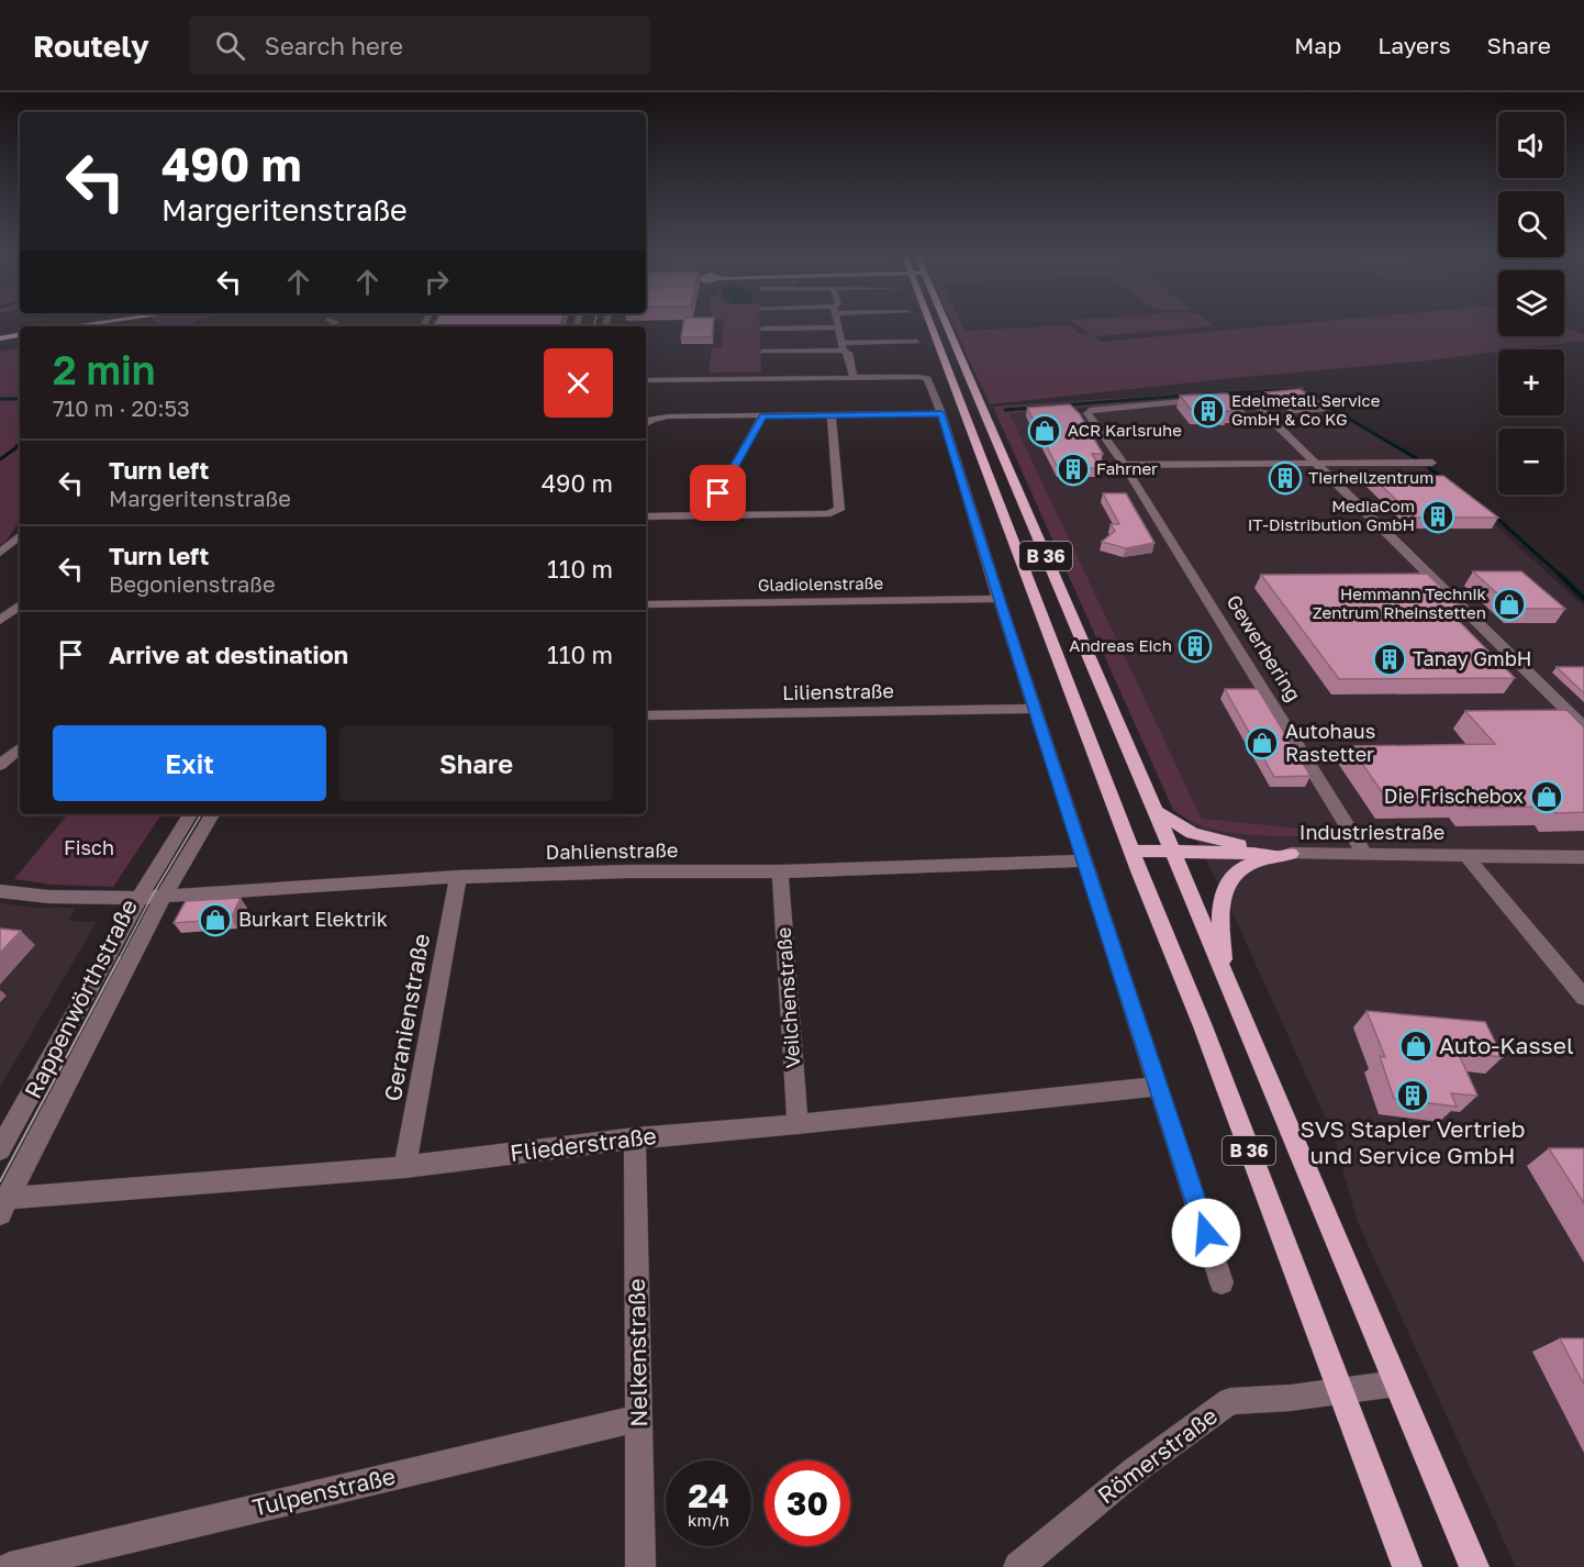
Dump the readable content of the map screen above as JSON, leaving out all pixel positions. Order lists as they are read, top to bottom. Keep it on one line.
{"streets":{"main road":["B 36","Industriestraße"],"street":["Gladiolenstraße","Gewerbering","Lilienstraße","Dahlienstraße","Veilchenstraße","Rappenwörthstraße","Geranienstraße","Fliederstraße","Nelkenstraße","Römerstraße","Tulpenstraße"]},"crossings":[["B 36","Industriestraße"],["B 36","Römerstraße"],["Gewerbering","Industriestraße"],["Dahlienstraße","Veilchenstraße"],["Dahlienstraße","Rappenwörthstraße"],["Dahlienstraße","Geranienstraße"],["Veilchenstraße","Fliederstraße"],["Rappenwörthstraße","Fliederstraße"],["Geranienstraße","Fliederstraße"],["Fliederstraße","Nelkenstraße"],["Nelkenstraße","Tulpenstraße"]],"parks":["Fisch"],"places":{"building":["Edelmetall Service GmbH & Co KG","Fahrner","Tierheilzentrum","MediaCom IT-Distribution GmbH","Andreas Eich","Tanay GmbH","SVS Stapler Vertrieb und Service GmbH"],"shop":["ACR Karlsruhe","Hemmann Technik Zentrum Rheinstetten","Autohaus Rastetter","Die Frischebox","Burkart Elektrik","Auto-Kassel"]},"page":{"header":"Routely","search":"Search here","nav":["Map","Layers","Share"],"map_buttons":["+","−"],"turn":["490 m","Margeritenstraße"],"heading":["2 min","710 m · 20:53"],"list":[{"name":"Turn left","note":"Margeritenstraße","value":"490 m"},{"name":"Turn left","note":"Begonienstraße","value":"110 m"},{"name":"Arrive at destination","value":"110 m"}],"buttons":["Exit","Share"],"speed":"24 km/h","limit":"30"}}
